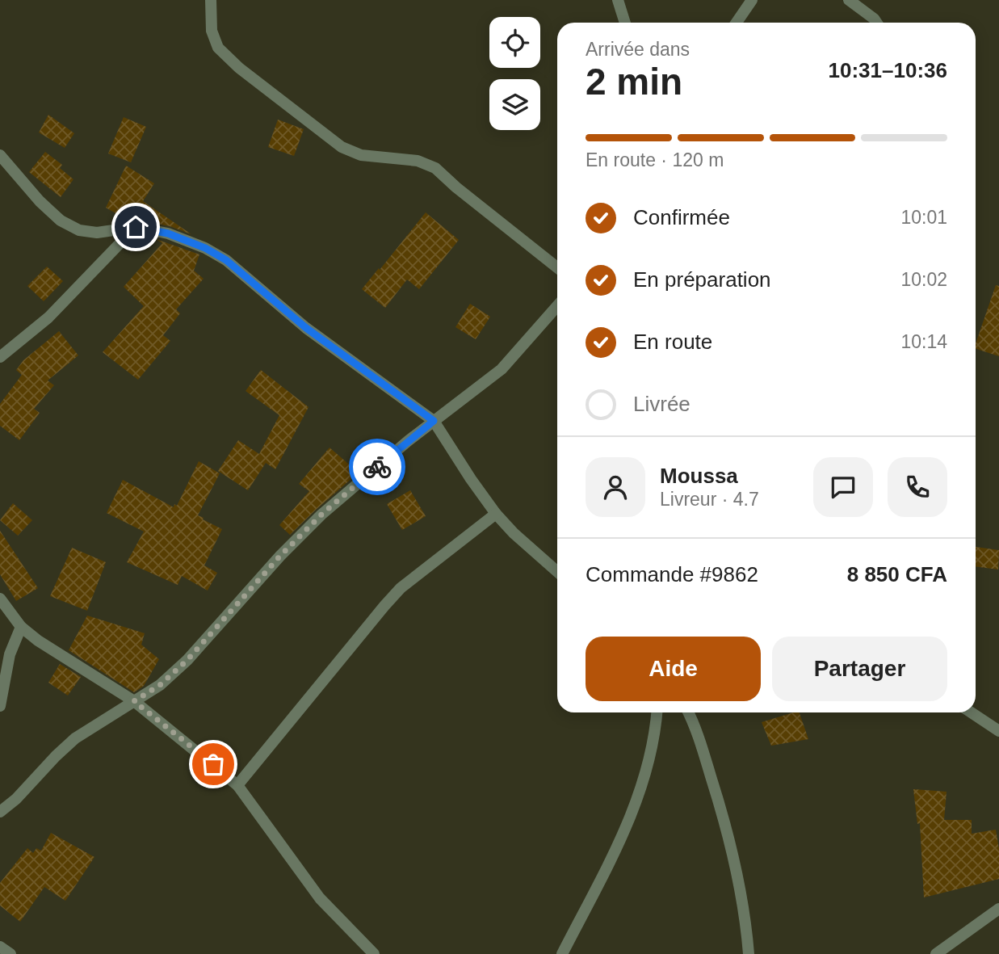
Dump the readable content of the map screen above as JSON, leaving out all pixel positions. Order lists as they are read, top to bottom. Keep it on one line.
{"page":{"heading":["2 min","Arrivée dans","10:31–10:36"],"panel":["Moussa","Livreur · 4.7","Commande #9862","8 850 CFA"],"bar":"En route · 120 m","list":[["Confirmée","10:01"],["En préparation","10:02"],["En route","10:14"],"Livrée"],"buttons":["Aide","Partager"]}}
